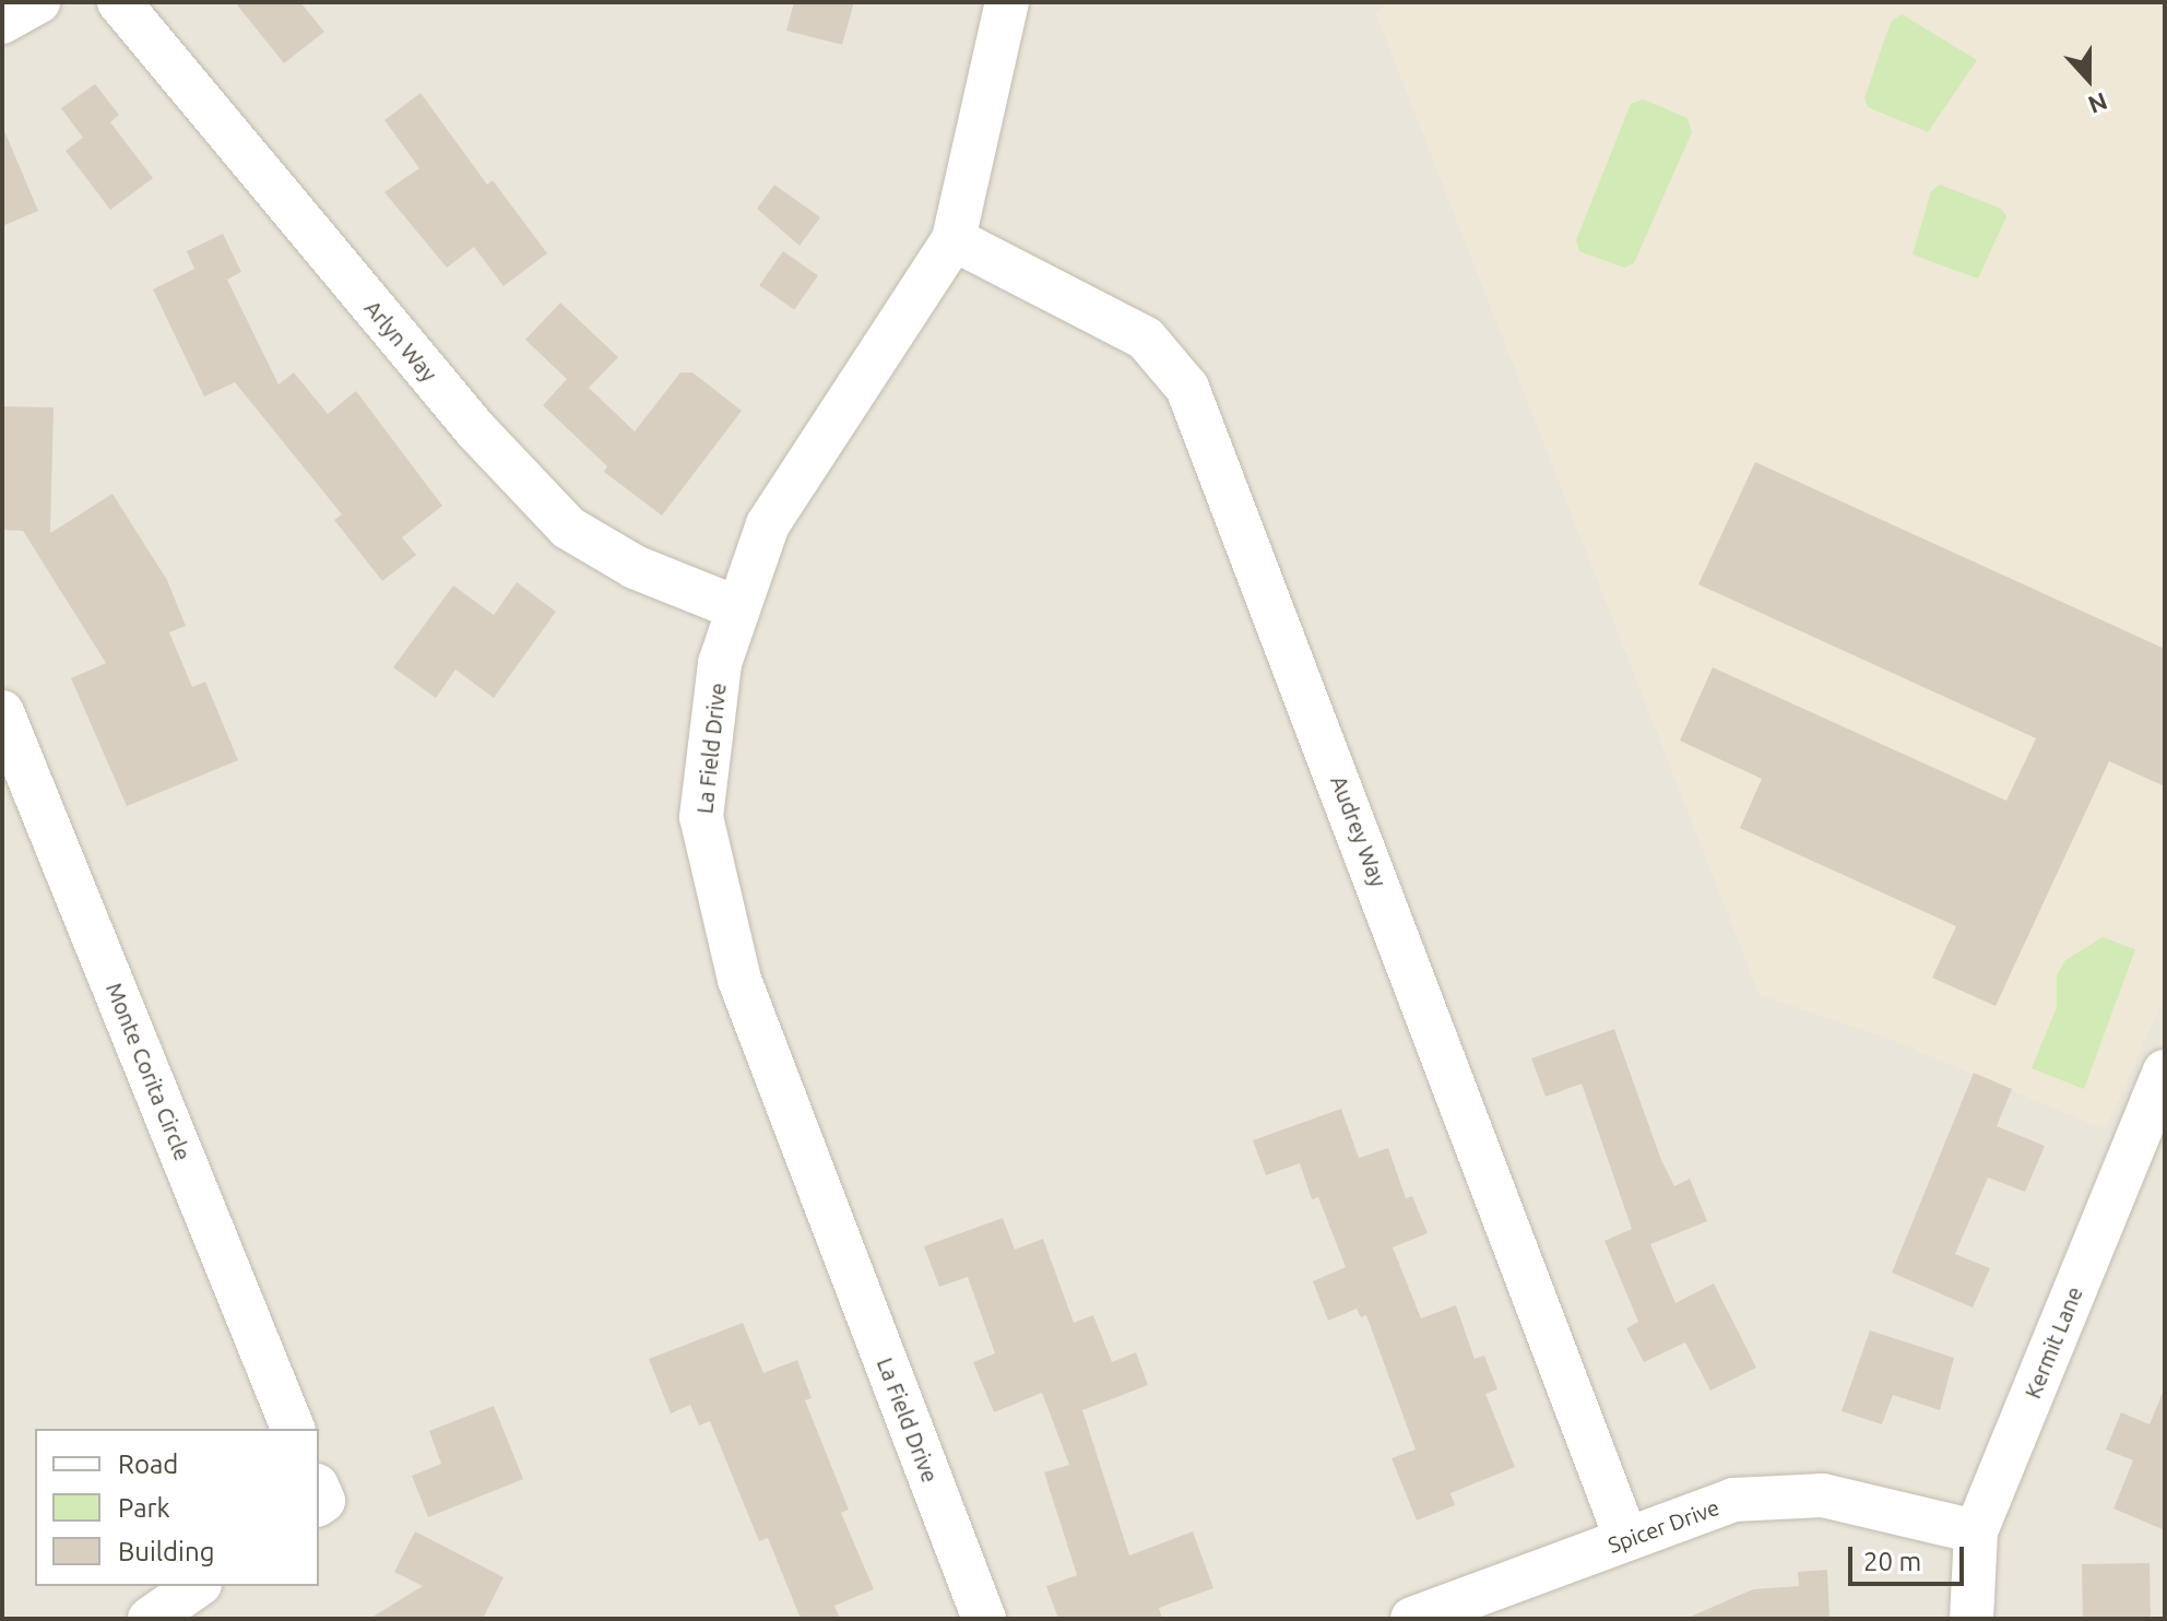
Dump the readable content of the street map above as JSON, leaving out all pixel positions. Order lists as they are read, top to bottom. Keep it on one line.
{"streets":{"street":["Arlyn Way","La Field Drive","Audrey Way","Monte Corita Circle","Kermit Lane","Spicer Drive"]},"crossings":[["Arlyn Way","La Field Drive"],["La Field Drive","Audrey Way"],["Audrey Way","Spicer Drive"],["Kermit Lane","Spicer Drive"]],"legend":["Road","Park","Building"],"scale_bar":"20 m","north":"bottom"}
